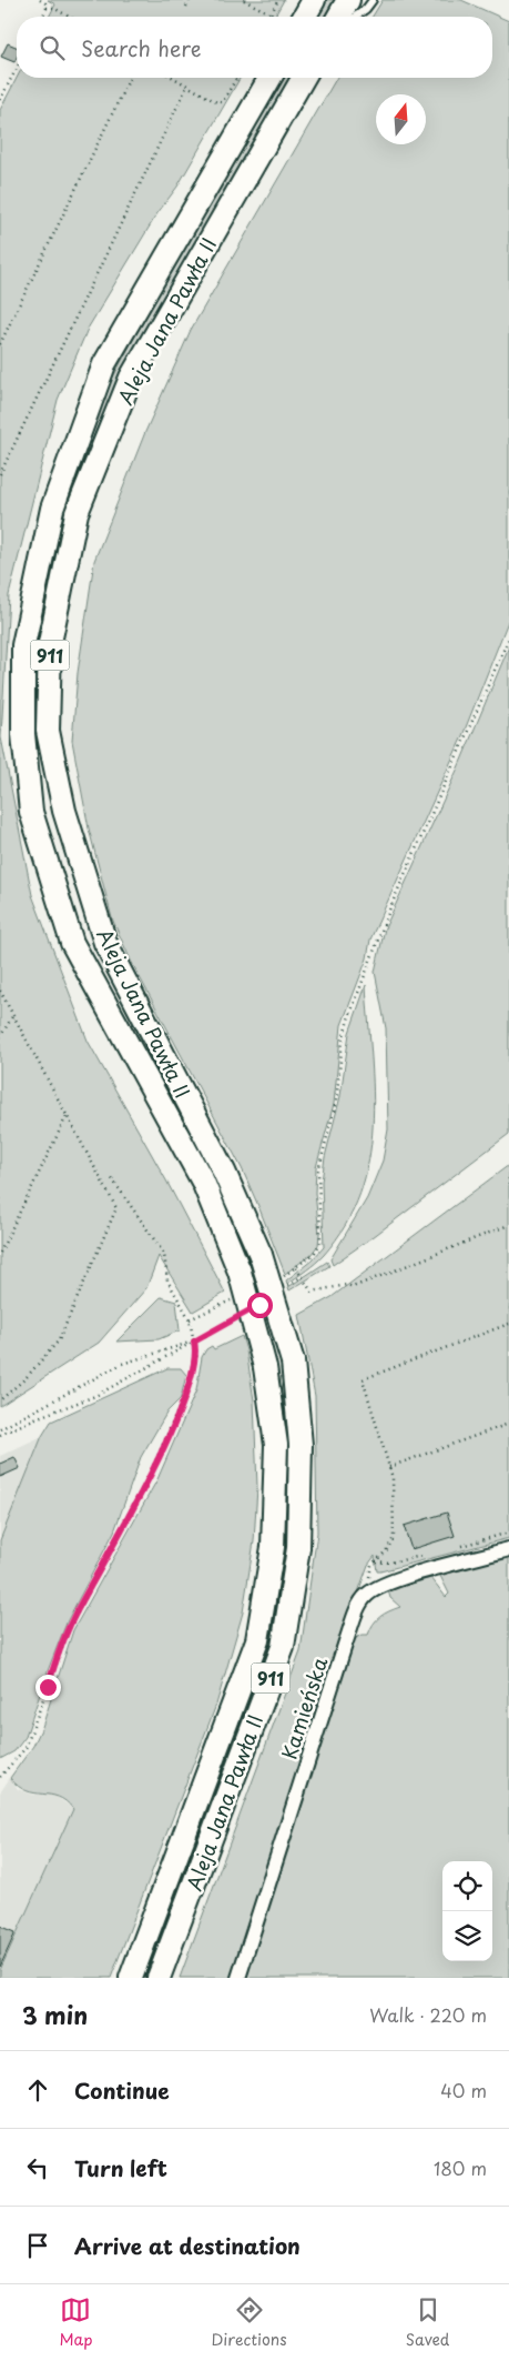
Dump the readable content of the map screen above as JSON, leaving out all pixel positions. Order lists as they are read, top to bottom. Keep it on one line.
{"streets":{"main road":["Aleja Jana Pawła II","911"],"street":["Kamieńska"]},"north":"top","page":{"search":"Search here","heading":["3 min","Walk · 220 m"],"list":[["Continue","40 m"],["Turn left","180 m"],"Arrive at destination"],"nav":["Map","Directions","Saved"]}}
